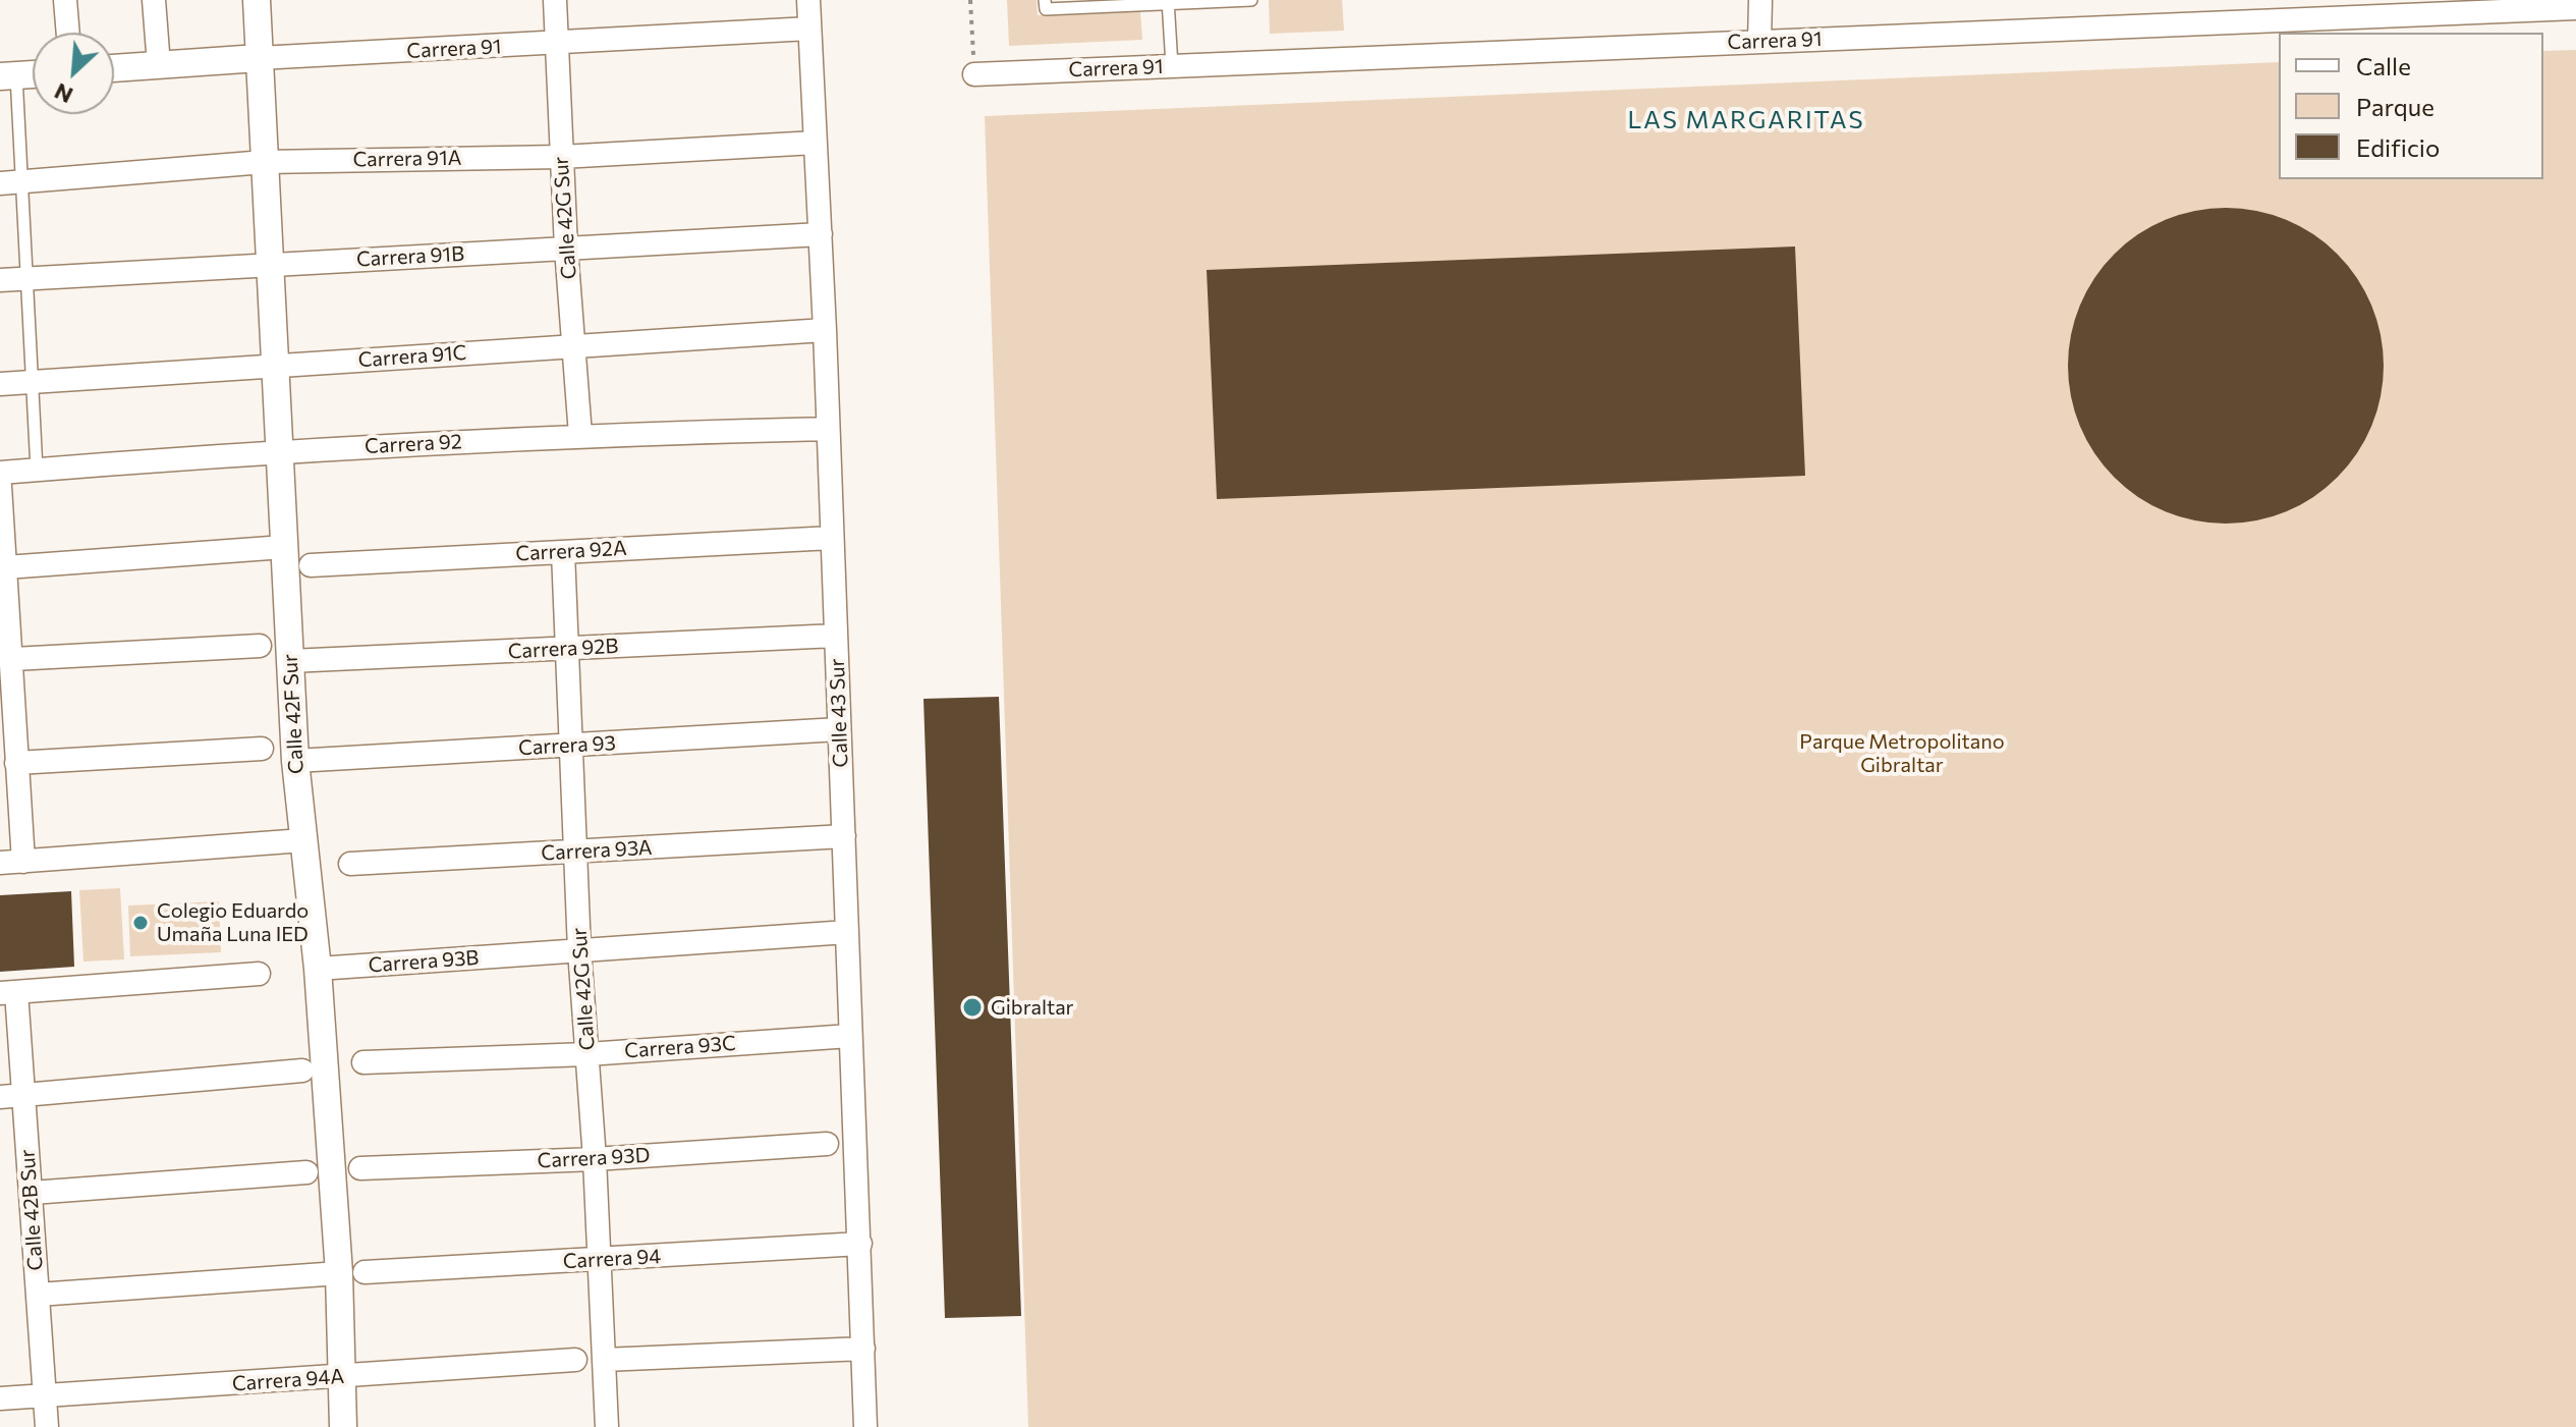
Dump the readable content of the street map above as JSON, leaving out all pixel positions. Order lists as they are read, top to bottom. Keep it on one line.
{"streets":{"street":["Carrera 91","Carrera 91A","Calle 42G Sur","Carrera 91B","Carrera 91C","Carrera 92","Carrera 92A","Carrera 92B","Calle 43 Sur","Calle 42F Sur","Carrera 93","Carrera 93A","Carrera 93B","Carrera 93C","Carrera 93D","Calle 42B Sur","Carrera 94","Carrera 94A"]},"crossings":[["Carrera 91","Calle 42G Sur"],["Carrera 91","Calle 43 Sur"],["Carrera 91","Calle 42F Sur"],["Carrera 91A","Calle 42G Sur"],["Carrera 91A","Calle 43 Sur"],["Carrera 91A","Calle 42F Sur"],["Calle 42G Sur","Carrera 91B"],["Calle 42G Sur","Carrera 91C"],["Calle 42G Sur","Carrera 92"],["Calle 42G Sur","Carrera 92A"],["Calle 42G Sur","Carrera 92B"],["Calle 42G Sur","Carrera 93"],["Calle 42G Sur","Carrera 93A"],["Calle 42G Sur","Carrera 93B"],["Calle 42G Sur","Carrera 93C"],["Calle 42G Sur","Carrera 93D"],["Calle 42G Sur","Carrera 94"],["Carrera 91B","Calle 43 Sur"],["Carrera 91B","Calle 42F Sur"],["Carrera 91C","Calle 43 Sur"],["Carrera 91C","Calle 42F Sur"],["Carrera 92","Calle 43 Sur"],["Carrera 92","Calle 42F Sur"],["Carrera 92A","Calle 43 Sur"],["Carrera 92B","Calle 43 Sur"],["Carrera 92B","Calle 42F Sur"],["Calle 43 Sur","Carrera 93"],["Calle 43 Sur","Carrera 93A"],["Calle 43 Sur","Carrera 93B"],["Calle 43 Sur","Carrera 93C"],["Calle 43 Sur","Carrera 94"],["Calle 42F Sur","Carrera 93"],["Calle 42F Sur","Carrera 93B"],["Calle 42F Sur","Carrera 94"],["Calle 42F Sur","Carrera 94A"],["Calle 42B Sur","Carrera 94"],["Calle 42B Sur","Carrera 94A"]],"districts":["LAS MARGARITAS"],"parks":["Parque Metropolitano Gibraltar"],"places":["Colegio Eduardo Umaña Luna IED","Gibraltar"],"legend":["Calle","Parque","Edificio"],"north":"bottom left"}
